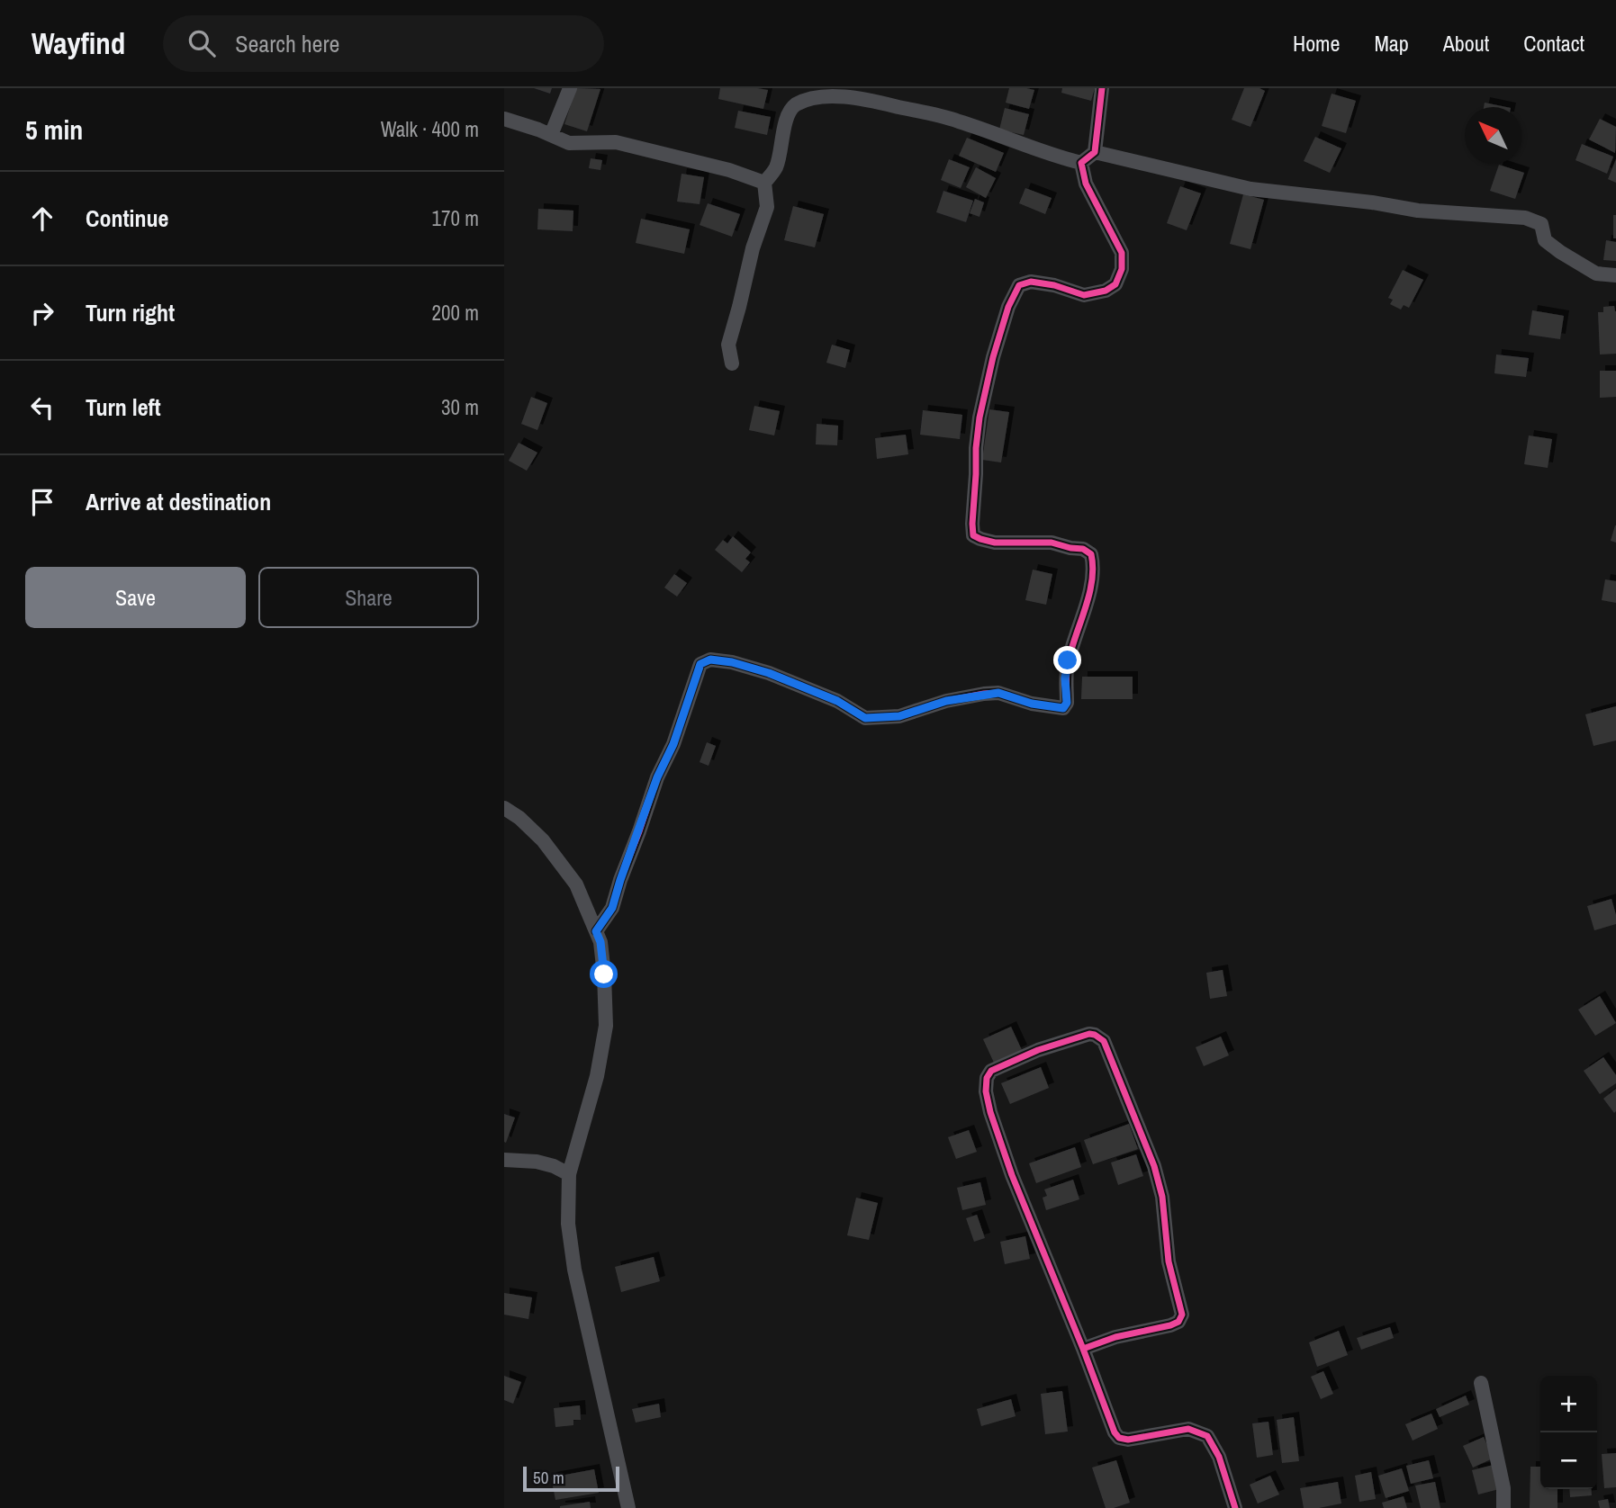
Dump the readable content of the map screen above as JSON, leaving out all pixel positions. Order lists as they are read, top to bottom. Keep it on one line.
{"scale_bar":"50 m","north":"top left","page":{"header":"Wayfind","search":"Search here","nav":["Home","Map","About","Contact"],"heading":["5 min","Walk · 400 m"],"list":[["Continue","170 m"],["Turn right","200 m"],["Turn left","30 m"],"Arrive at destination"],"buttons":["Save","Share"],"map_buttons":["+","−"],"scale":"50 m"}}
